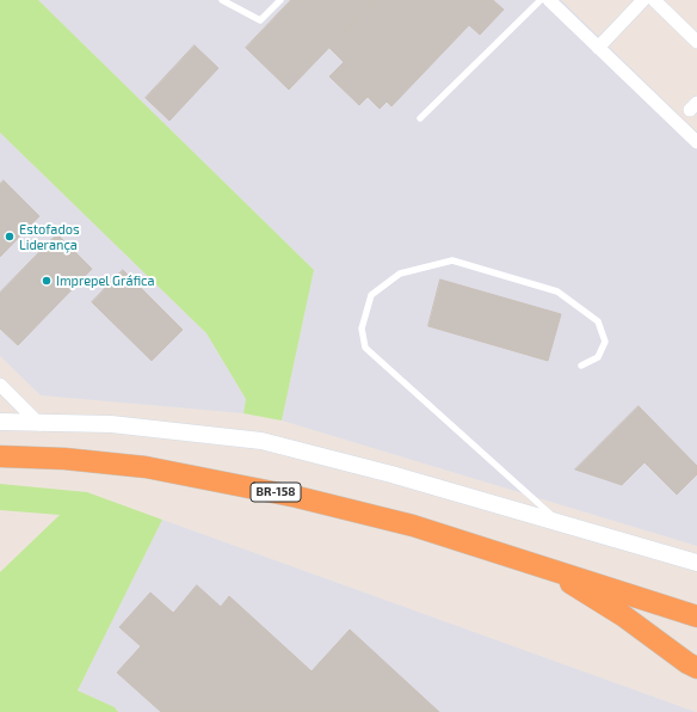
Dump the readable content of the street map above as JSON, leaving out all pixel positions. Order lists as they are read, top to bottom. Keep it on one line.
{"streets":{"highway":["BR-158"]},"places":["Estofados Liderança","Imprepel Gráfica"]}
